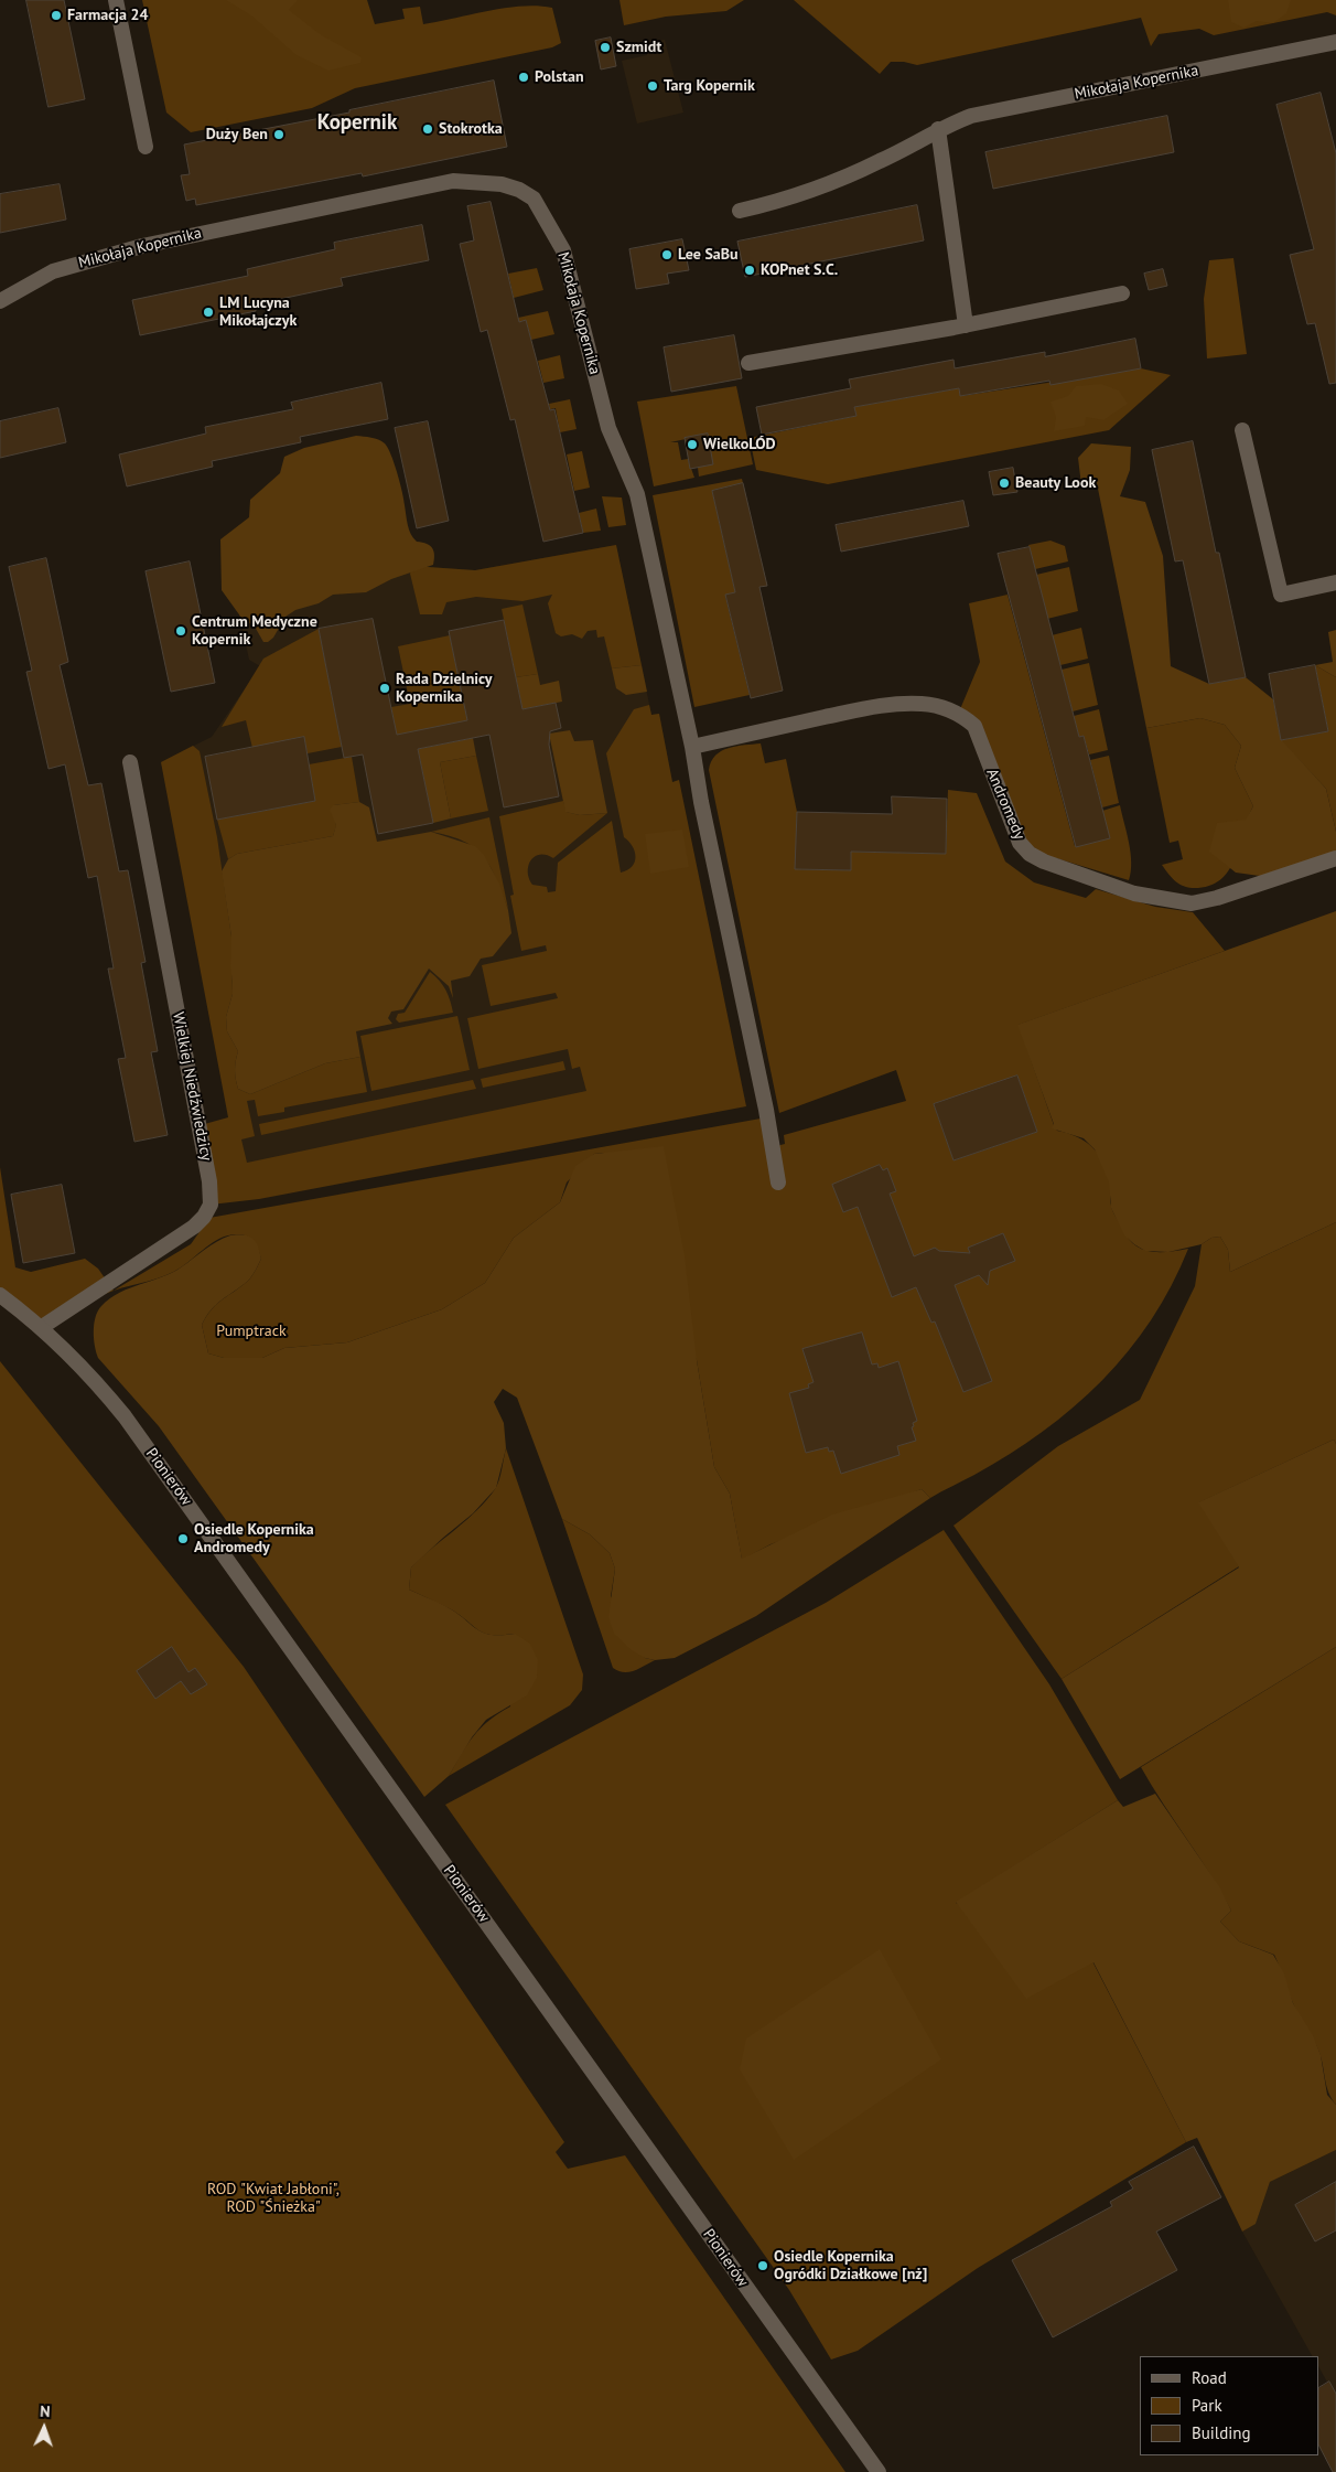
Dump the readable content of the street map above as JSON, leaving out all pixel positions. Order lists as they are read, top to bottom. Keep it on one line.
{"streets":{"street":["Mikołaja Kopernika","Andromedy","Wielkiej Niedźwiedzicy","Pionierów"]},"crossings":[["Mikołaja Kopernika","Andromedy"],["Wielkiej Niedźwiedzicy","Pionierów"]],"districts":["Kopernik"],"parks":["Pumptrack","ROD \"Kwiat Jabłoni\", ROD \"Śnieżka\""],"places":["Farmacja 24","Szmidt","Polstan","Targ Kopernik","Stokrotka","Duży Ben","Lee SaBu","KOPnet S.C.","LM Lucyna Mikołajczyk","WielkoLÓD","Beauty Look","Centrum Medyczne Kopernik","Rada Dzielnicy Kopernika","Osiedle Kopernika Andromedy","Osiedle Kopernika Ogródki Działkowe [nż]"],"legend":["Road","Park","Building"],"north":"top"}
